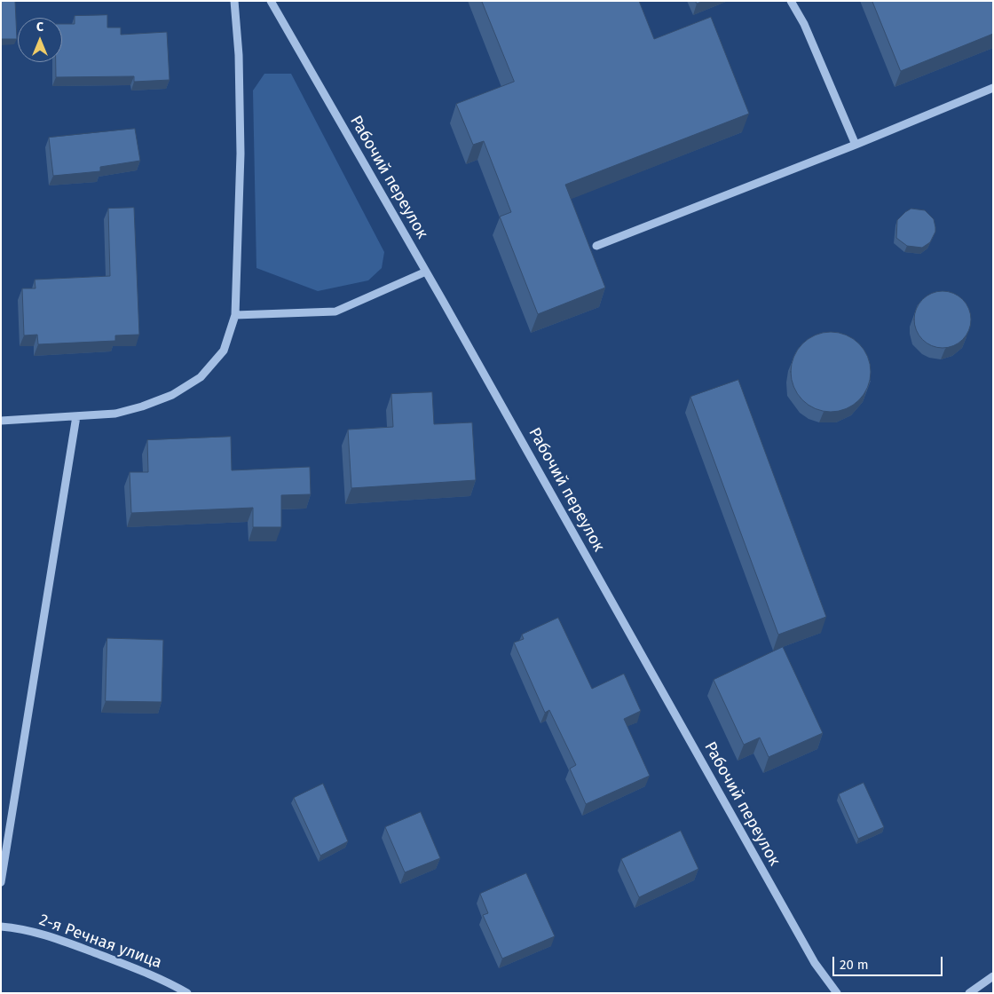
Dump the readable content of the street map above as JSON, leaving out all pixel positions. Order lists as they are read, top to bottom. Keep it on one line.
{"streets":{"street":["Рабочий переулок","2-я Речная улица"]},"scale_bar":"20 m","north":"top"}
